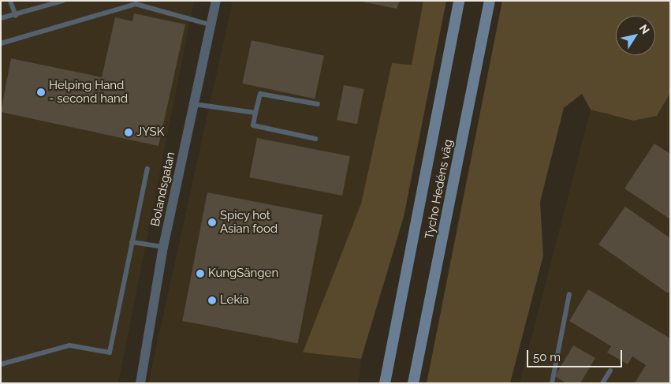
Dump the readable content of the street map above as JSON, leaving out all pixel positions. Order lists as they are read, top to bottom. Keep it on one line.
{"streets":{"main road":["Tycho Hedéns väg"],"street":["Bolandsgatan"]},"places":["Helping Hand - second hand","JYSK","Spicy hot Asian food","KungSängen","Lekia"],"scale_bar":"50 m","north":"top right"}
